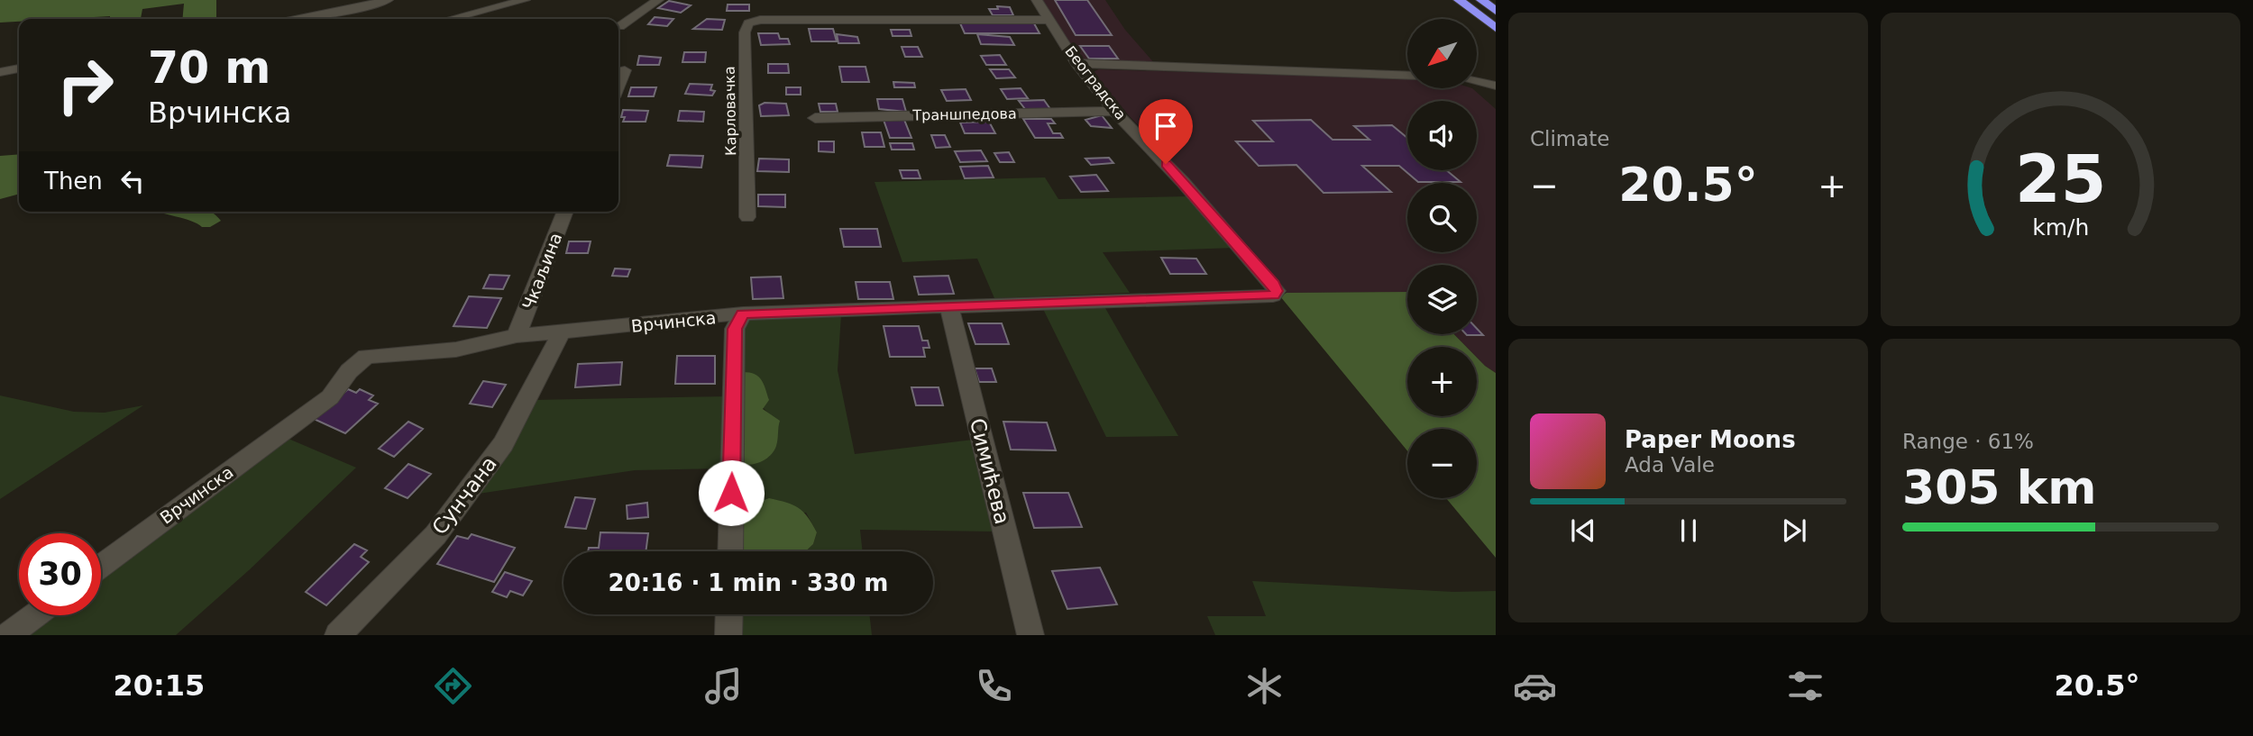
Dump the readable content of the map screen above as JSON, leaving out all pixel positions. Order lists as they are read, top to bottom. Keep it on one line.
{"streets":{"street":["Београдска","Карловачка","Траншпедова","Чкаљина","Врчинска","Симићева","Сунчана"]},"crossings":[["Београдска","Карловачка"],["Београдска","Траншпедова"],["Београдска","Врчинска"],["Чкаљина","Врчинска"],["Врчинска","Симићева"],["Врчинска","Сунчана"]],"north":"bottom left","page":{"tile":["Climate",["Range · 61%","305 km"]],"map_buttons":["+","−"],"turn":["70 m","Врчинска"],"then":"Then","heat":["−","20.5°","+"],"song":["Paper Moons","Ada Vale"],"limit":"30","trip":"20:16 · 1 min · 330 m","tabs":["20:15","20.5°"],"gauge":["25","km/h"]}}
